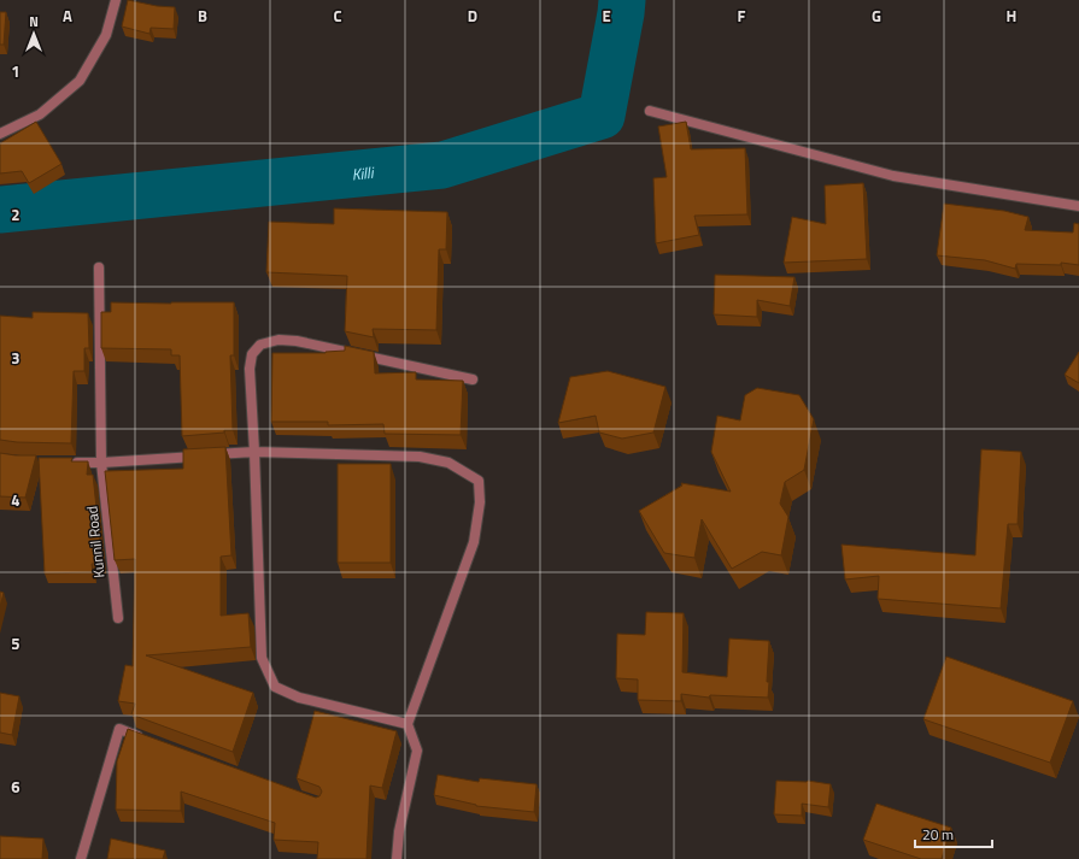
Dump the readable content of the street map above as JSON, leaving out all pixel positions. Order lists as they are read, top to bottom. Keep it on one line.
{"streets":{"street":["Kunnil Road"]},"water":["Killi"],"scale_bar":"20 m","north":"top","grid":{"columns":["A","B","C","D","E","F","G","H"],"rows":["1","2","3","4","5","6"]}}
